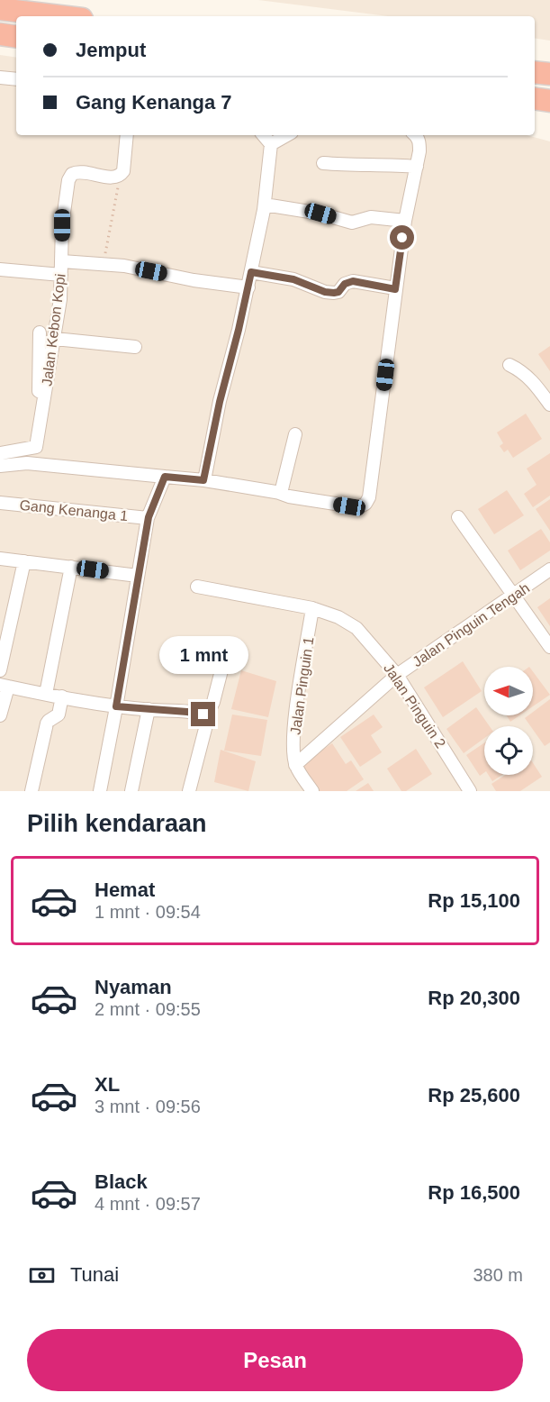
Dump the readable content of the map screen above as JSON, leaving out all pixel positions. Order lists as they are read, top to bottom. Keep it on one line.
{"streets":{"street":["Jalan Kebon Kopi","Gang Kenanga 1","Jalan Pinguin Tengah","Jalan Pinguin 1","Jalan Pinguin 2"]},"crossings":[["Jalan Pinguin Tengah","Jalan Pinguin 1"],["Jalan Pinguin Tengah","Jalan Pinguin 2"],["Jalan Pinguin 1","Jalan Pinguin 2"]],"north":"left","page":{"banner":["Jemput","Gang Kenanga 7"],"bubble":"1 mnt","heading":"Pilih kendaraan","list":[{"name":"Hemat","note":"1 mnt · 09:54","value":"Rp 15,100"},{"name":"Nyaman","note":"2 mnt · 09:55","value":"Rp 20,300"},{"name":"XL","note":"3 mnt · 09:56","value":"Rp 25,600"},{"name":"Black","note":"4 mnt · 09:57","value":"Rp 16,500"}],"pay":["Tunai","380 m"],"buttons":"Pesan"}}
